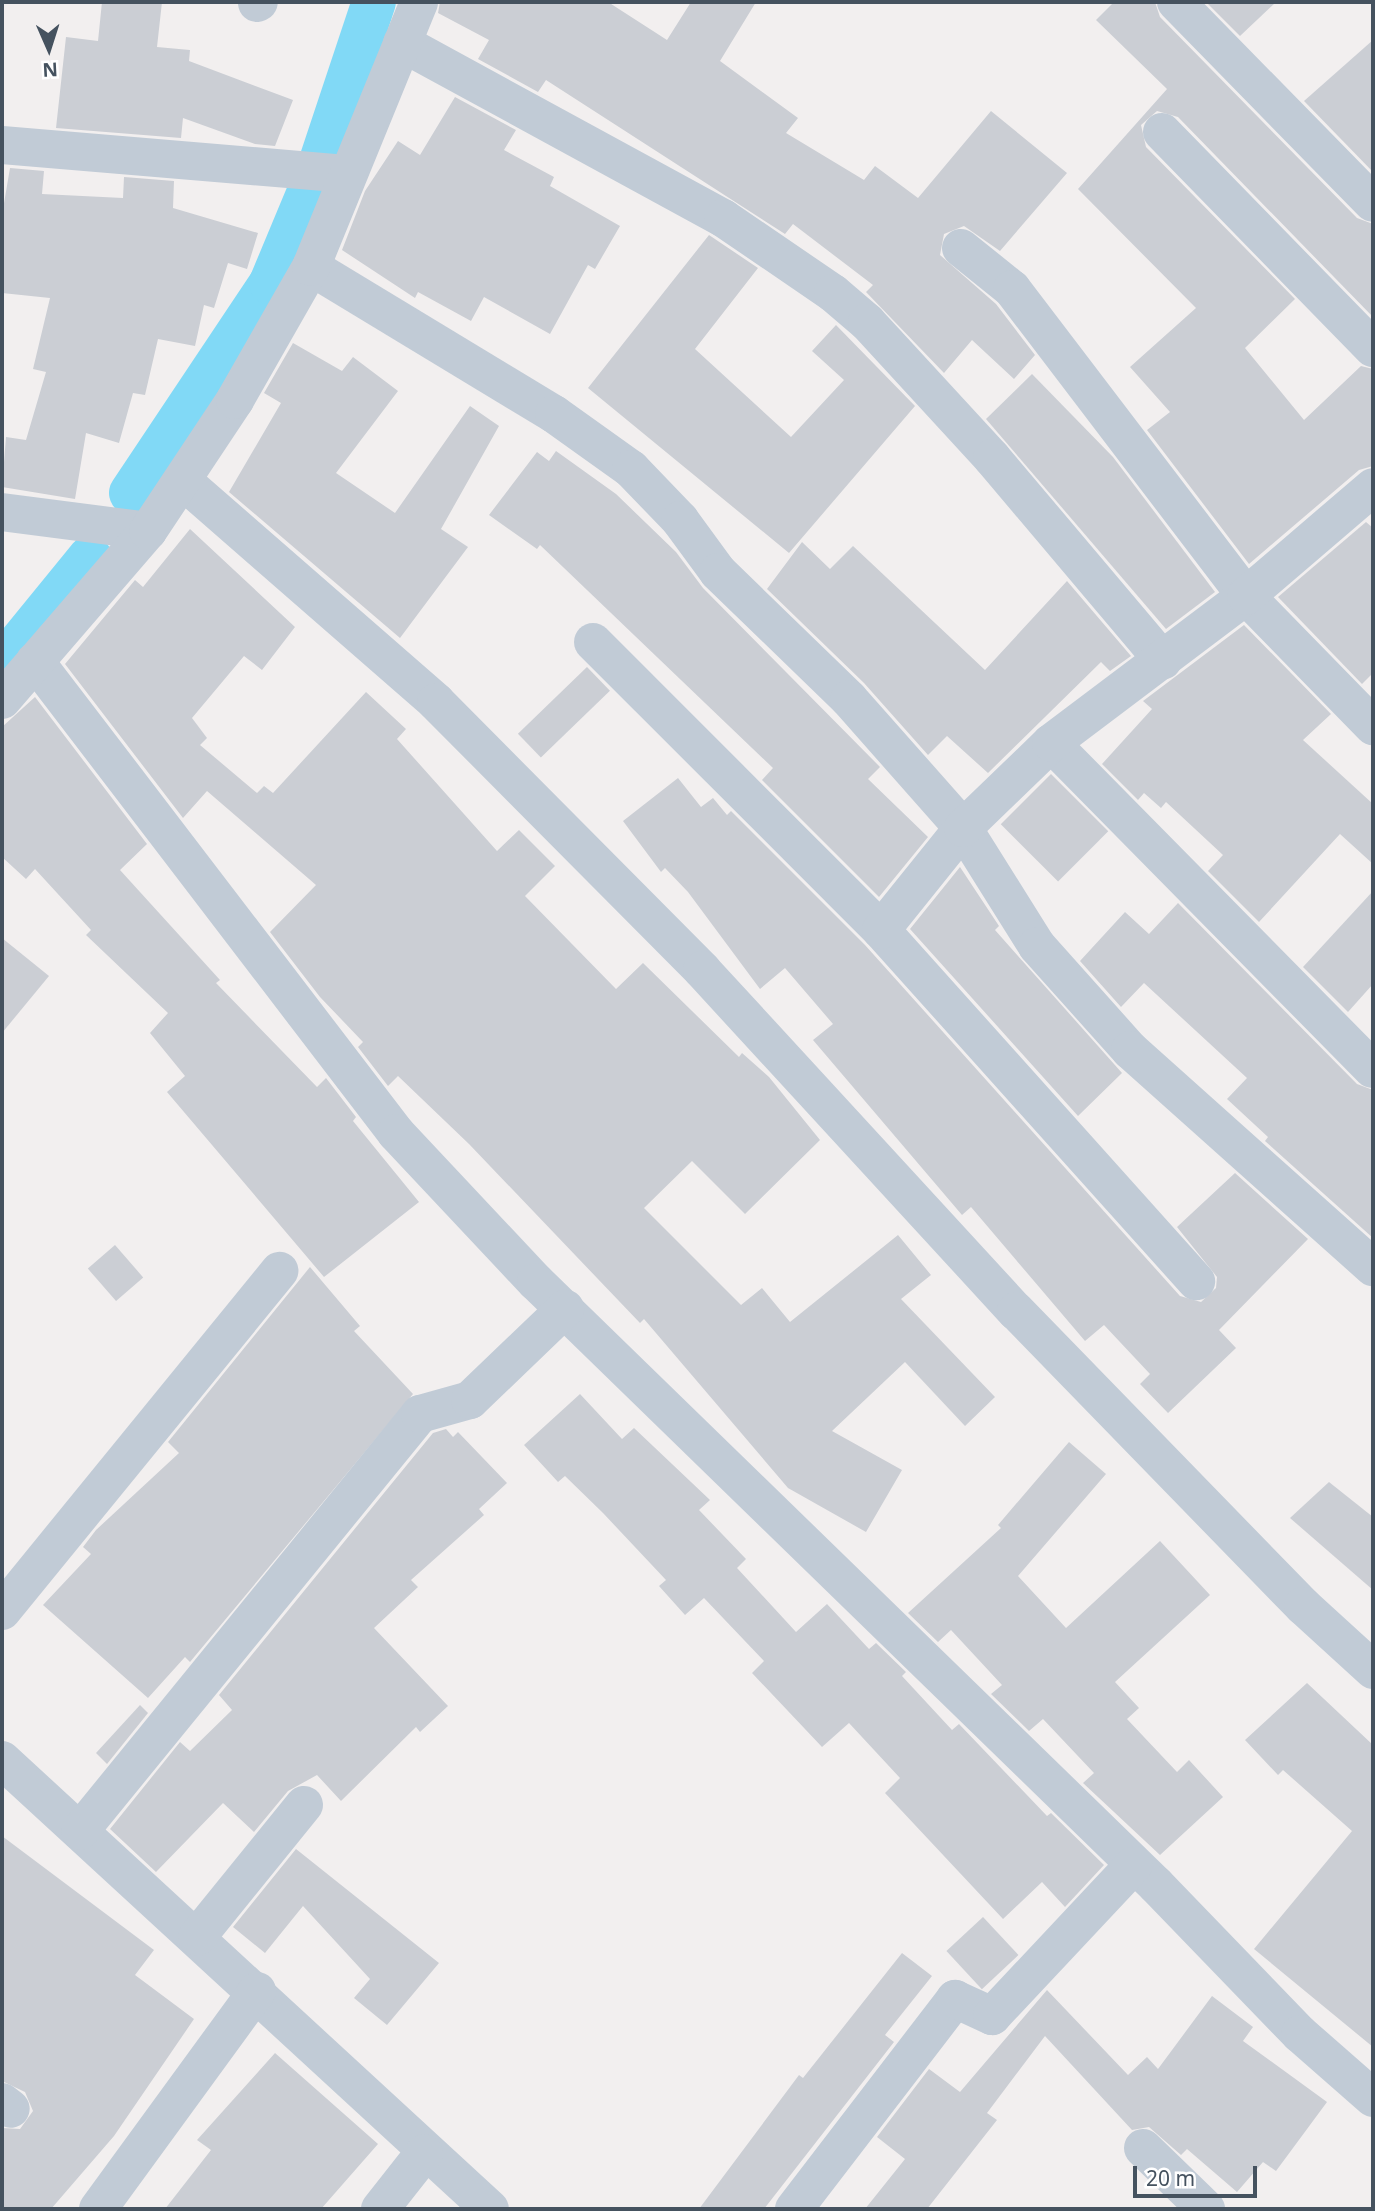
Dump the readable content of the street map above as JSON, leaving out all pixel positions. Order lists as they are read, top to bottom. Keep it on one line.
{"scale_bar":"20 m","north":"bottom"}
